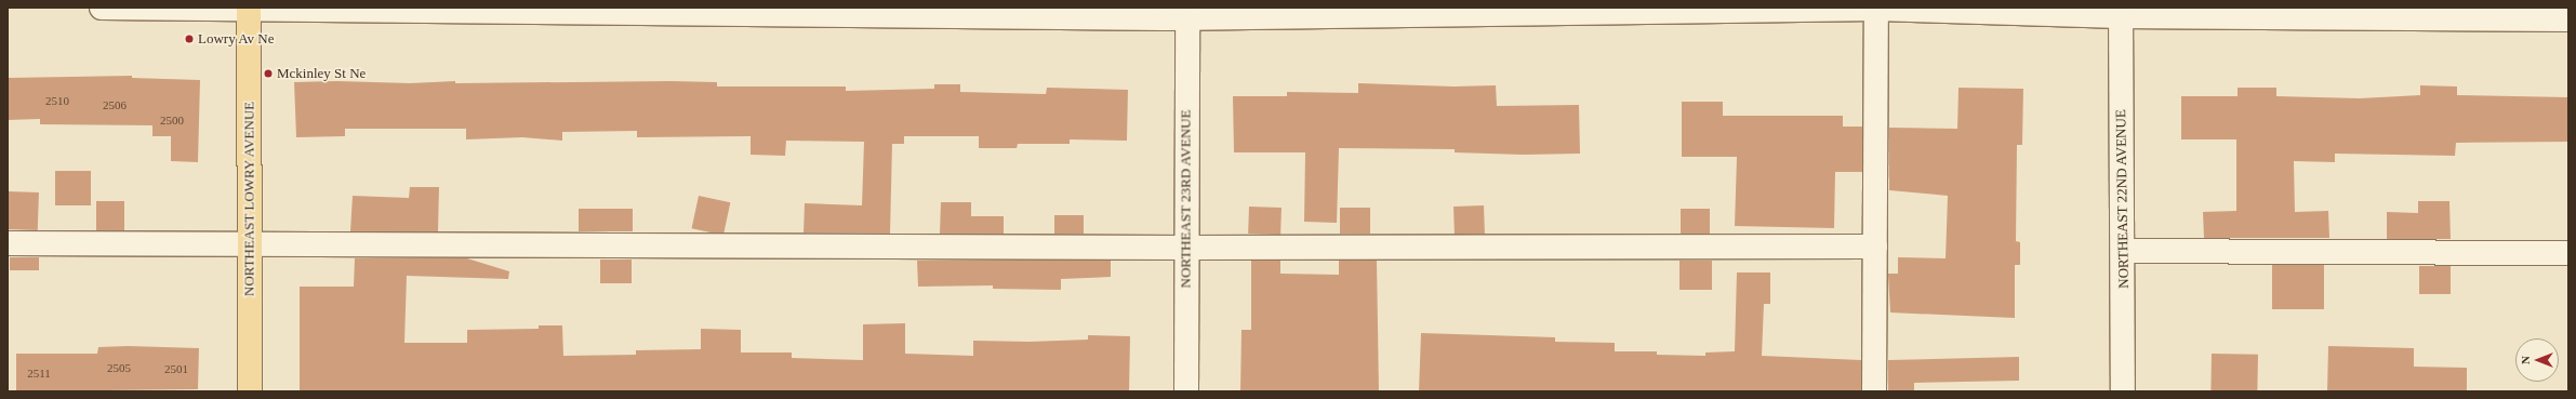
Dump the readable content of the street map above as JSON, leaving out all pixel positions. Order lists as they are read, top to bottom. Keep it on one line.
{"streets":{"main road":["NORTHEAST LOWRY AVENUE"],"street":["NORTHEAST 23RD AVENUE","NORTHEAST 22ND AVENUE"]},"places":["Lowry Av Ne","Mckinley St Ne"],"house_numbers":["2510","2506","2500","2505","2501","2511"],"north":"left"}
